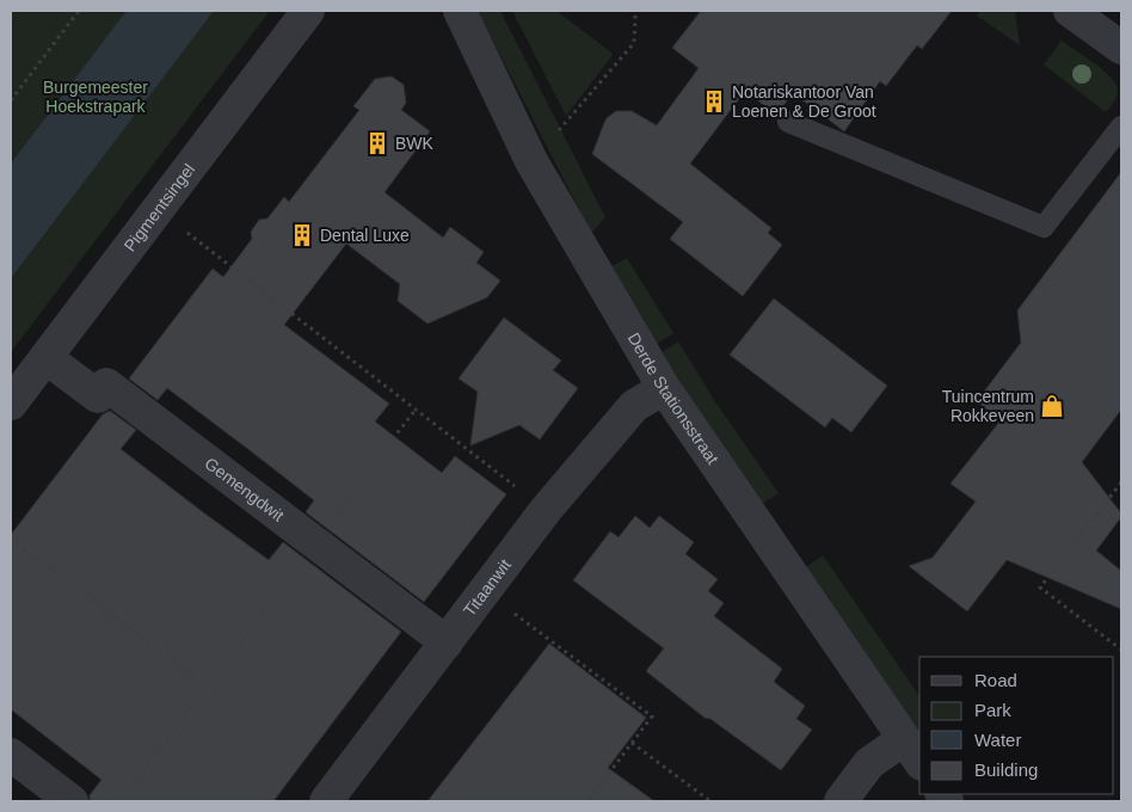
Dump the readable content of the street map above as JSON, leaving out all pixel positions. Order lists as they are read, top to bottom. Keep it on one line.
{"streets":{"street":["Pigmentsingel","Derde Stationsstraat","Gemengdwit","Titaanwit"]},"crossings":[["Pigmentsingel","Gemengdwit"],["Derde Stationsstraat","Titaanwit"],["Gemengdwit","Titaanwit"]],"parks":["Burgemeester Hoekstrapark"],"places":{"building":["Notariskantoor Van Loenen & De Groot","BWK","Dental Luxe"],"shop":["Tuincentrum Rokkeveen"]},"legend":["Road","Park","Water","Building"]}
